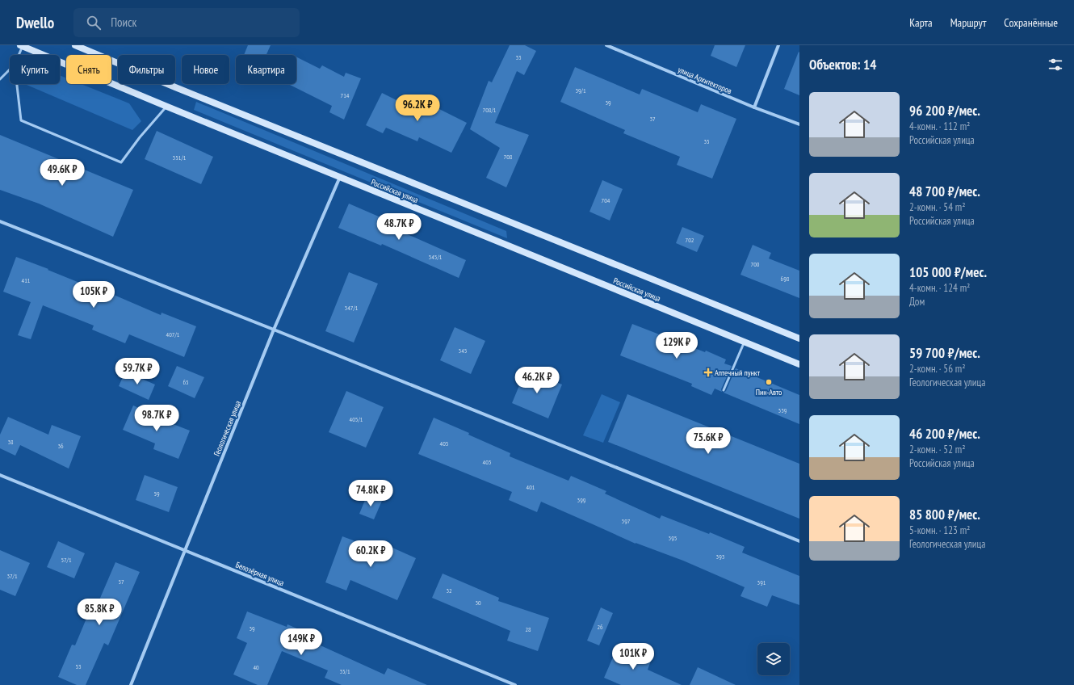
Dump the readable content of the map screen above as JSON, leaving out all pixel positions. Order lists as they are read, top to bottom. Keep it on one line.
{"streets":{"main road":["Российская улица"],"street":["улица Архитекторов","Геологическая улица","Белозёрная улица"]},"crossings":[["Российская улица","Геологическая улица"],["Геологическая улица","Белозёрная улица"]],"places":{"health":["Аптечный пункт"],"other":["Пин-Авто"]},"house_numbers":["33","39/1","714","39","708/1","37","35","708","351/1","704","702","345/1","700","698","411","347/1","407/1","345","65","339","405/1","38","405","36","403","401","59","399","397","395","393","57/1","37/1","57","391","32","30","26","39","28","53","40","35/1"],"page":{"header":"Dwello","search":"Поиск","nav":["Карта","Маршрут","Сохранённые"],"heading":"Объектов: 14","chip":["Купить","Снять","Фильтры","Новое","Квартира"],"list":[{"name":"96 200 ₽/мес.","note":"4-комн. · 112 m² · Российская улица"},{"name":"48 700 ₽/мес.","note":"2-комн. · 54 m² · Российская улица"},{"name":"105 000 ₽/мес.","note":"4-комн. · 124 m² · Дом"},{"name":"59 700 ₽/мес.","note":"2-комн. · 56 m² · Геологическая улица"},{"name":"46 200 ₽/мес.","note":"2-комн. · 52 m² · Российская улица"},{"name":"85 800 ₽/мес.","note":"5-комн. · 123 m² · Геологическая улица"}],"price":["96.2K ₽","49.6K ₽","48.7K ₽","105K ₽","129K ₽","59.7K ₽","46.2K ₽","98.7K ₽","75.6K ₽","74.8K ₽","60.2K ₽","85.8K ₽","149K ₽","101K ₽"]}}
